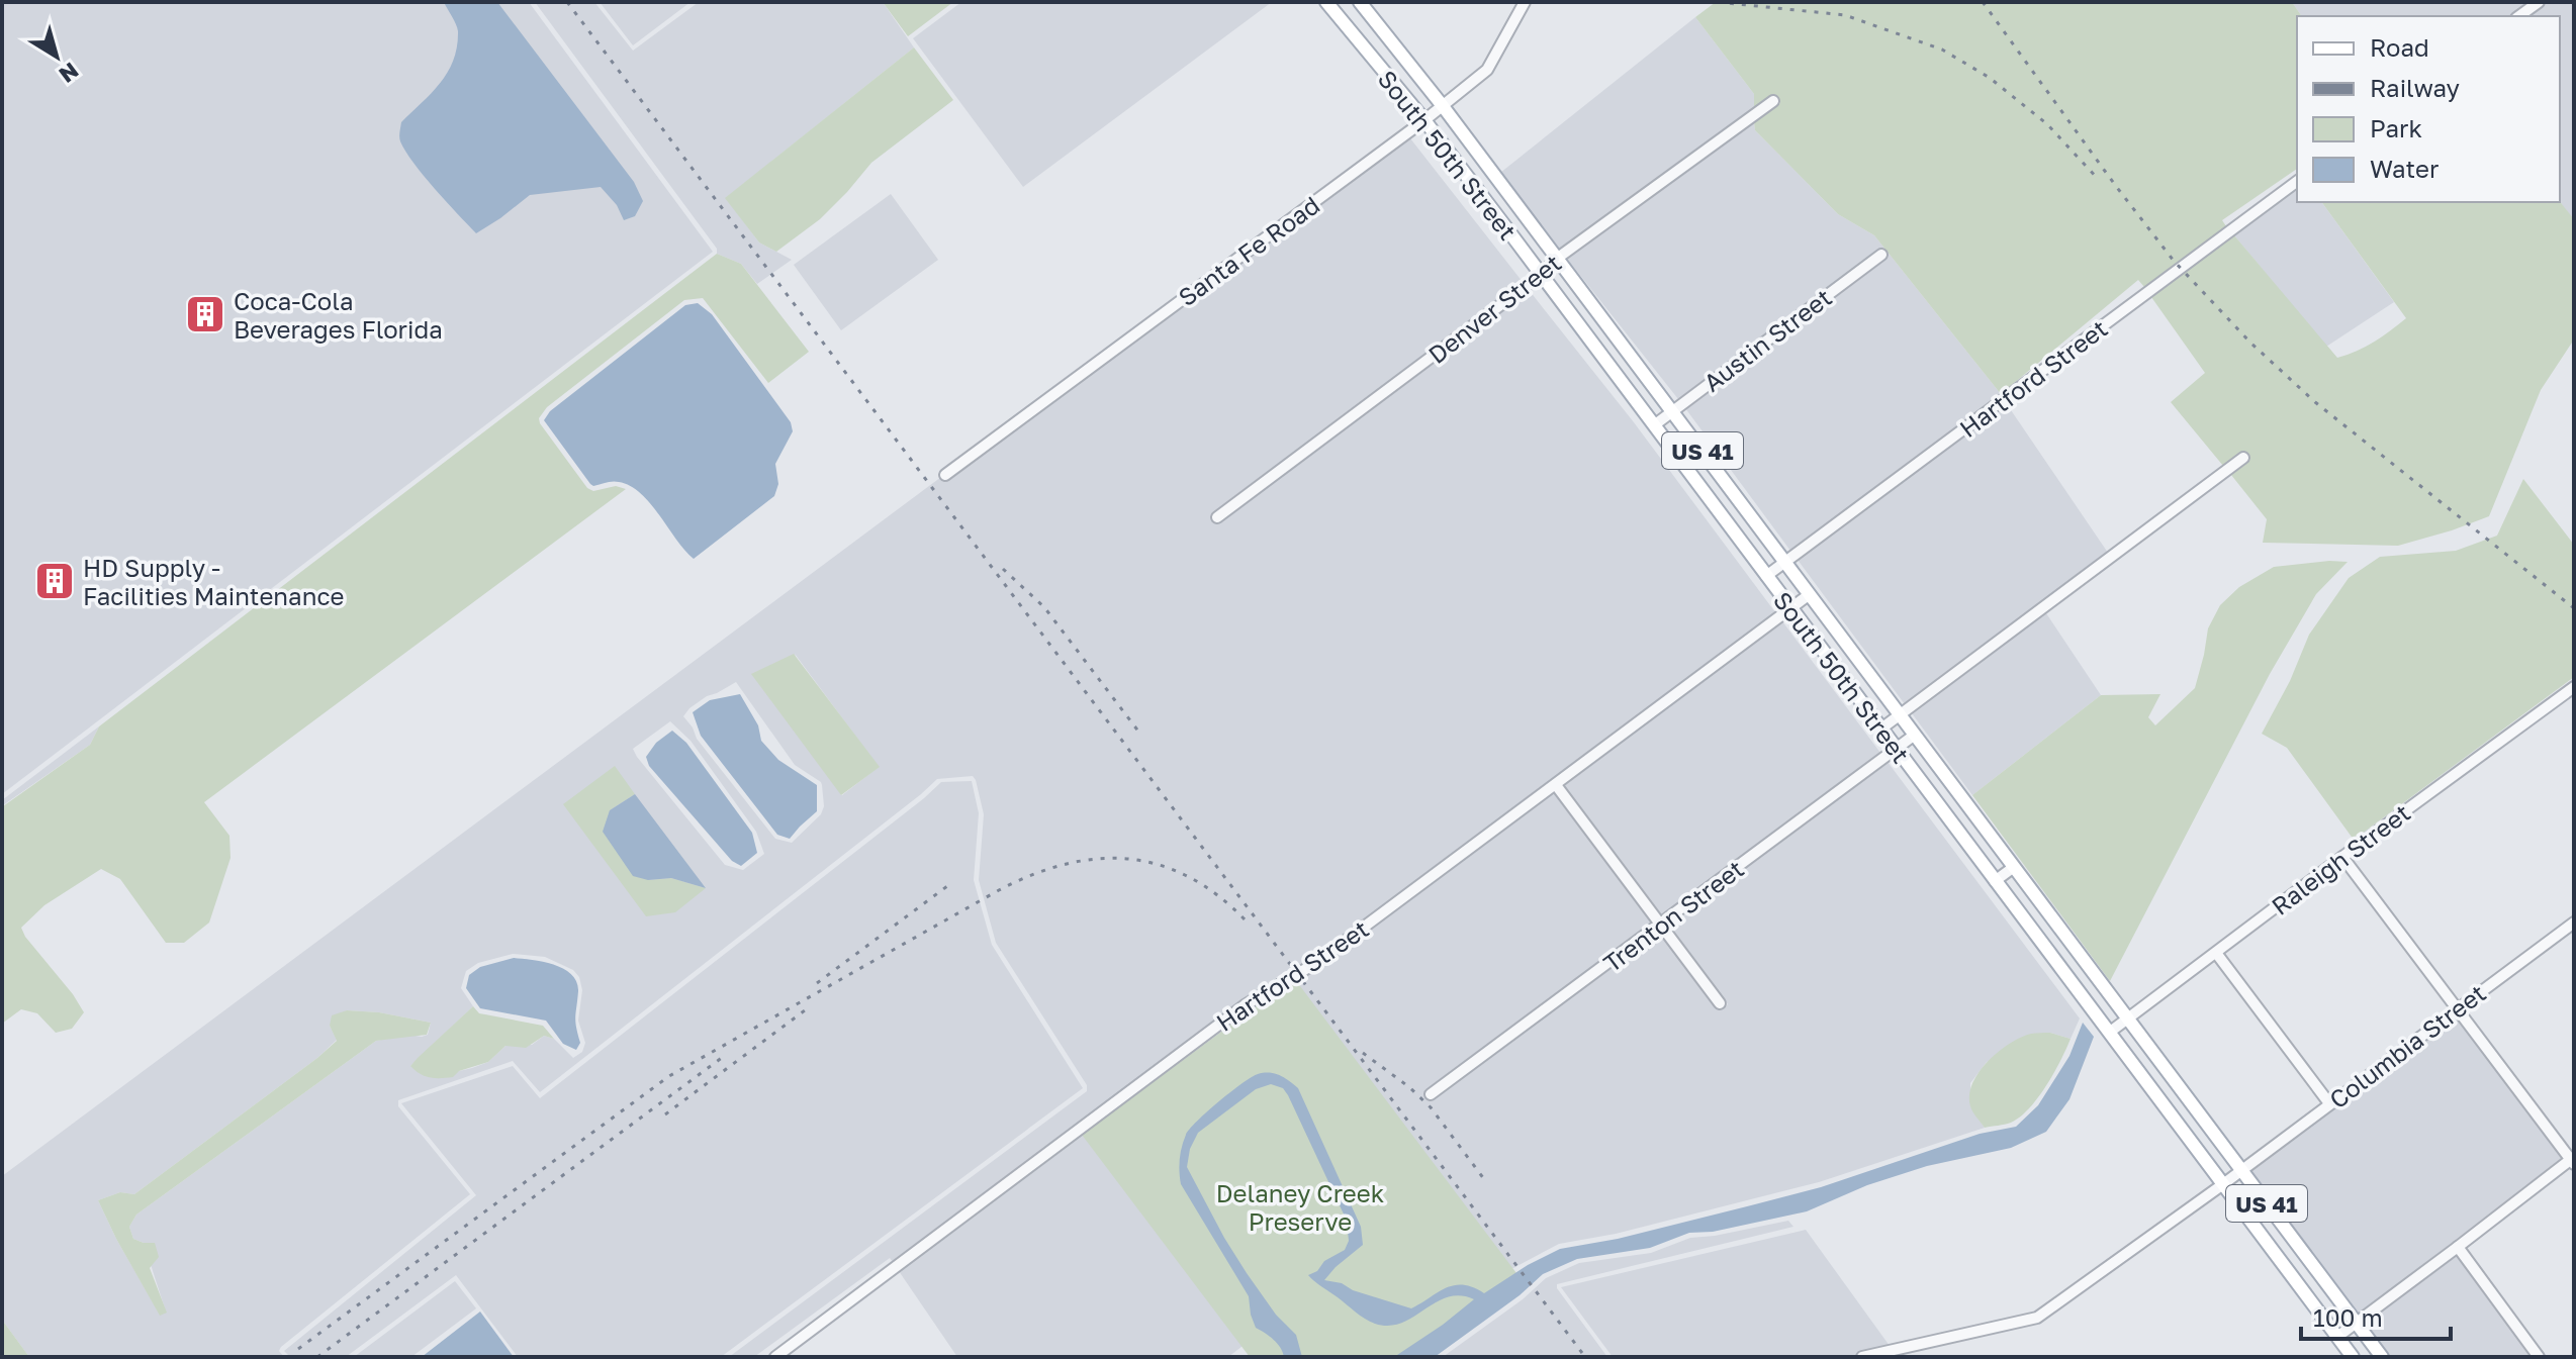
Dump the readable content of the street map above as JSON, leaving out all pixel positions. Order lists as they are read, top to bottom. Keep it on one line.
{"streets":{"main road":["South 50th Street","US 41"],"street":["Santa Fe Road","Denver Street","Austin Street","Hartford Street","Raleigh Street","Trenton Street","Columbia Street"]},"crossings":[["South 50th Street","Santa Fe Road"],["South 50th Street","Denver Street"],["South 50th Street","Austin Street"],["South 50th Street","Hartford Street"],["South 50th Street","Raleigh Street"],["South 50th Street","Trenton Street"],["South 50th Street","Columbia Street"]],"parks":["Delaney Creek Preserve"],"places":{"building":["Coca-Cola Beverages Florida","HD Supply - Facilities Maintenance"]},"legend":["Road","Railway","Park","Water"],"scale_bar":"100 m","north":"bottom right"}
